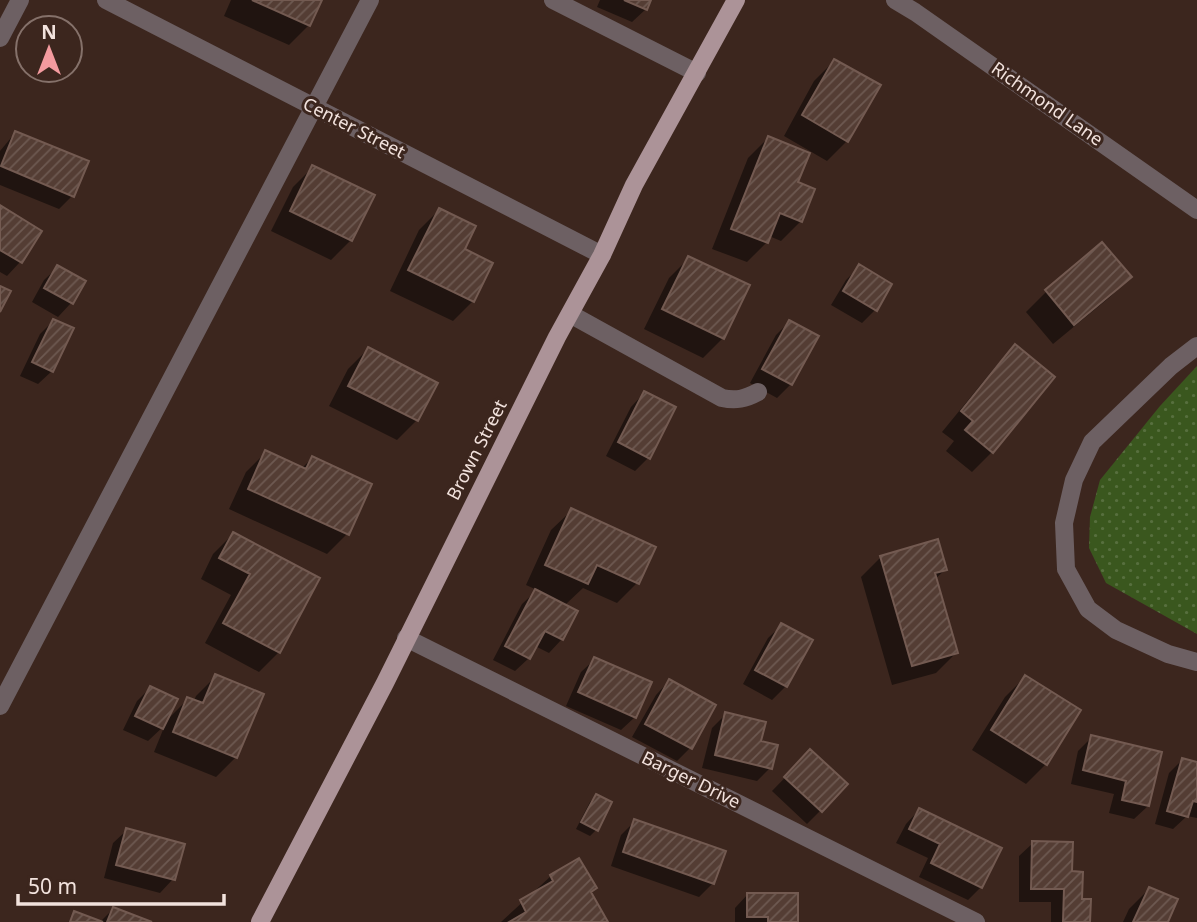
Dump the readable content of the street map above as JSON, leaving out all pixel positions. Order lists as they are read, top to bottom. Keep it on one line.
{"streets":{"main road":["Brown Street"],"street":["Richmond Lane","Center Street","Barger Drive"]},"crossings":[["Center Street","Brown Street"],["Brown Street","Barger Drive"]],"scale_bar":"50 m","north":"top"}
